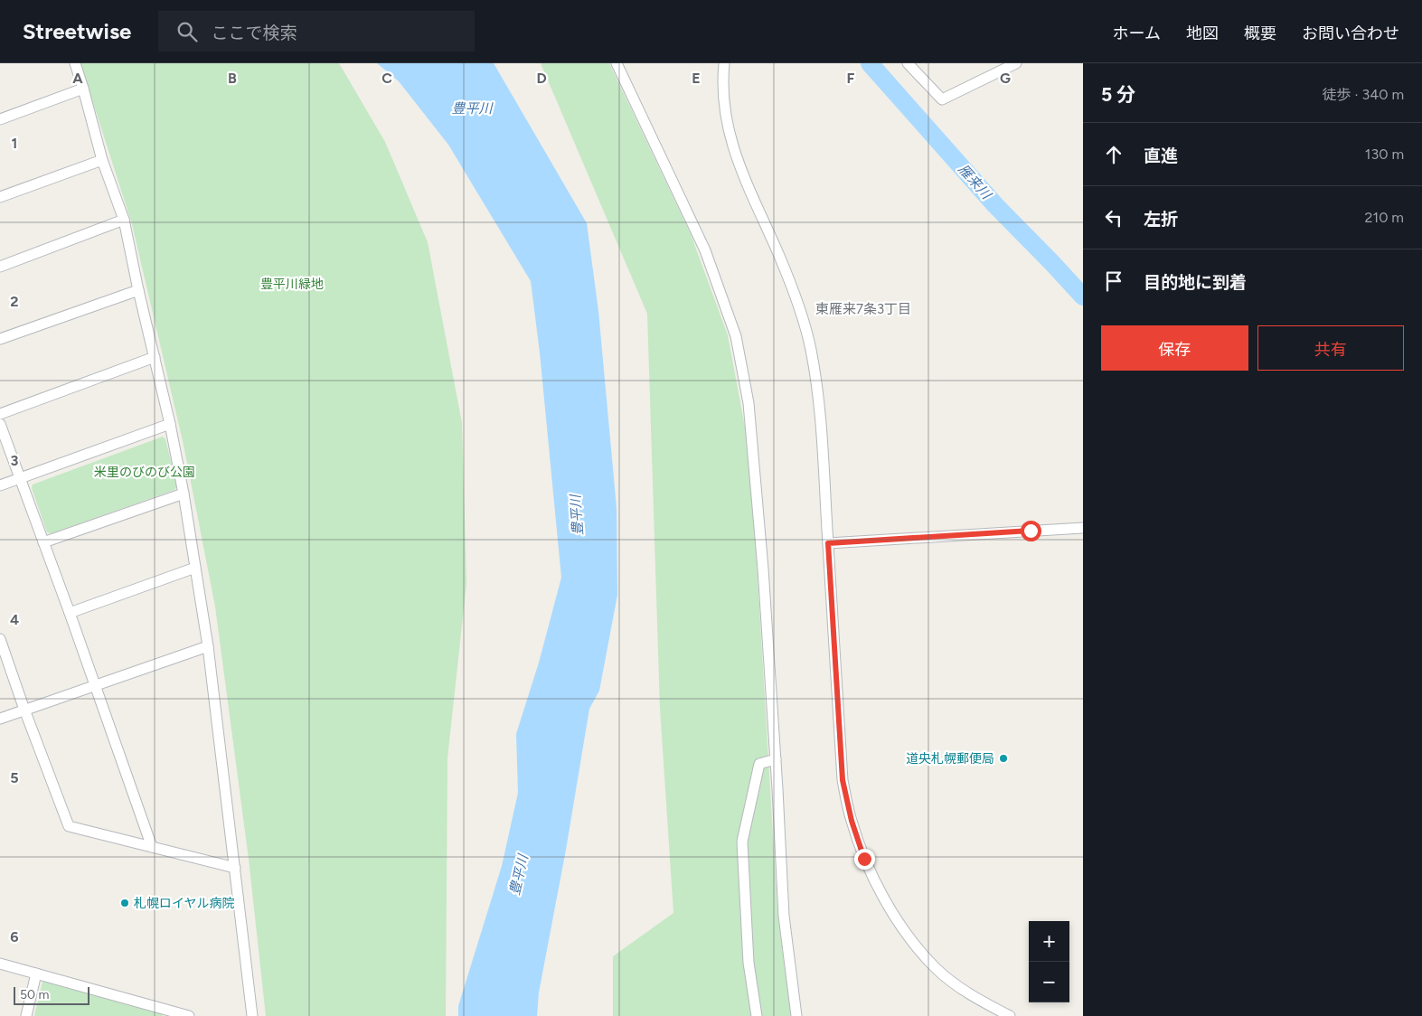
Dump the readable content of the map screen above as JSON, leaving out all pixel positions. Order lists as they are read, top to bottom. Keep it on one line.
{"districts":["東雁来7条3丁目"],"water":["豊平川","雁来川"],"parks":["豊平川緑地","米里のびのび公園"],"places":["道央札幌郵便局","札幌ロイヤル病院"],"scale_bar":"50 m","page":{"header":"Streetwise","search":"ここで検索","nav":["ホーム","地図","概要","お問い合わせ"],"heading":["5 分","徒歩 · 340 m"],"list":[["直進","130 m"],["左折","210 m"],"目的地に到着"],"buttons":["保存","共有"],"map_buttons":["+","−"],"scale":"50 m"},"grid":{"columns":["A","B","C","D","E","F","G"],"rows":["1","2","3","4","5","6"]}}
